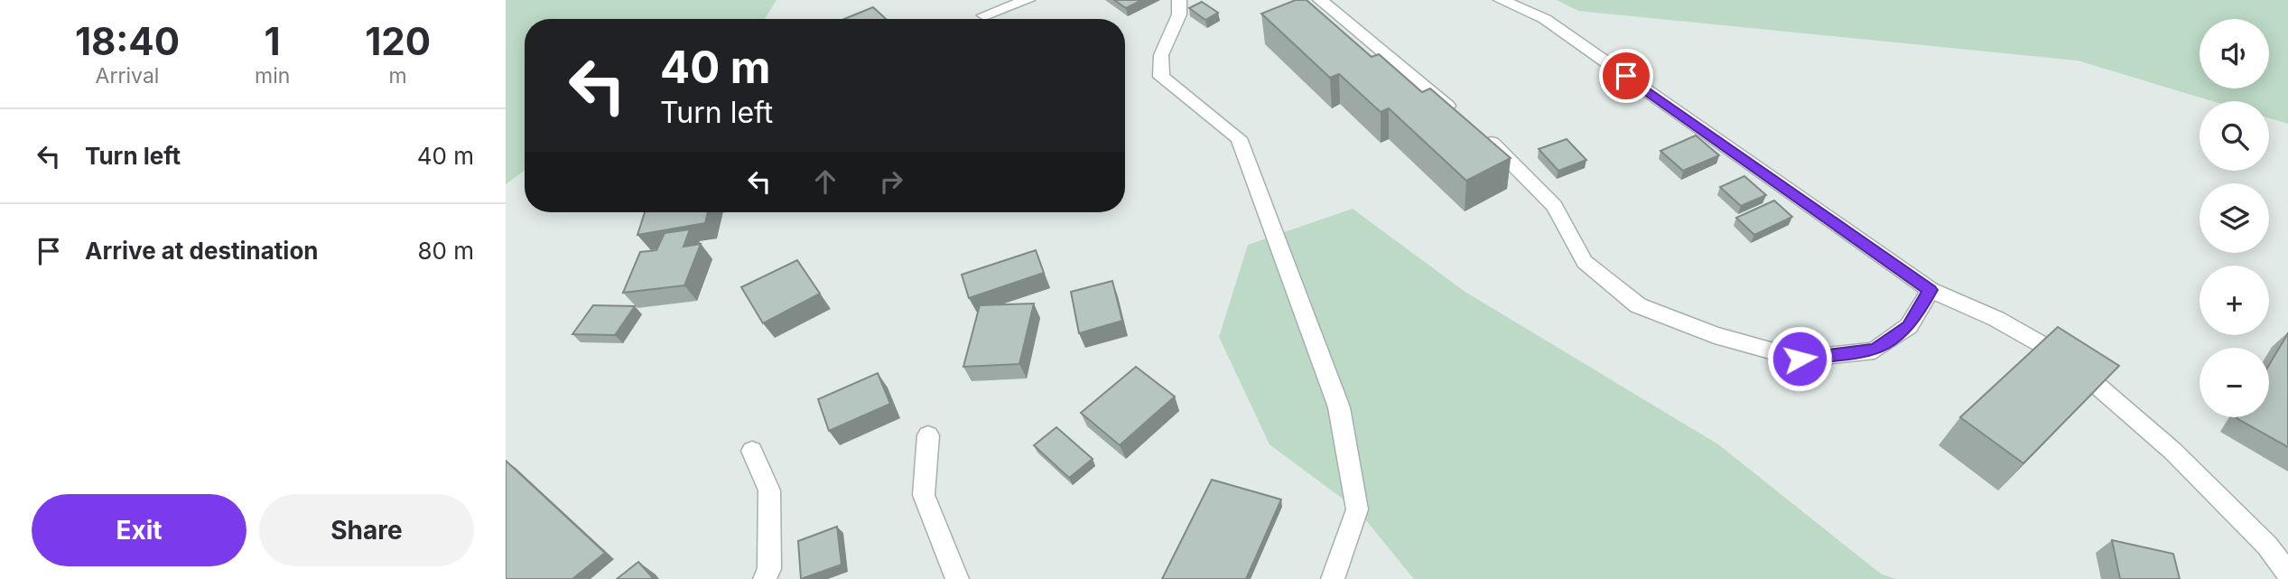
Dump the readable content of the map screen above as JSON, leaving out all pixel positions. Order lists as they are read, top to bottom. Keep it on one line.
{"page":{"eta":["18:40","Arrival","1","min","120","m"],"map_buttons":["+","−"],"turn":["40 m","Turn left"],"list":[{"name":"Turn left","value":"40 m"},{"name":"Arrive at destination","value":"80 m"}],"buttons":["Exit","Share"]}}
